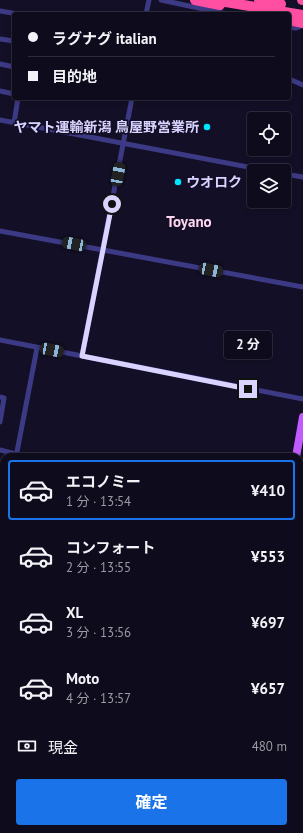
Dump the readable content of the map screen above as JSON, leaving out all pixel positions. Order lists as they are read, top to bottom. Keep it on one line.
{"districts":["Toyano"],"places":["ヤマト運輸新潟 鳥屋野営業所","ウオロク"],"page":{"banner":["ラグナグ italian","目的地"],"bubble":"2 分","list":[{"name":"エコノミー","note":"1 分 · 13:54","value":"¥410"},{"name":"コンフォート","note":"2 分 · 13:55","value":"¥553"},{"name":"XL","note":"3 分 · 13:56","value":"¥697"},{"name":"Moto","note":"4 分 · 13:57","value":"¥657"}],"pay":["現金","480 m"],"buttons":"確定"}}
